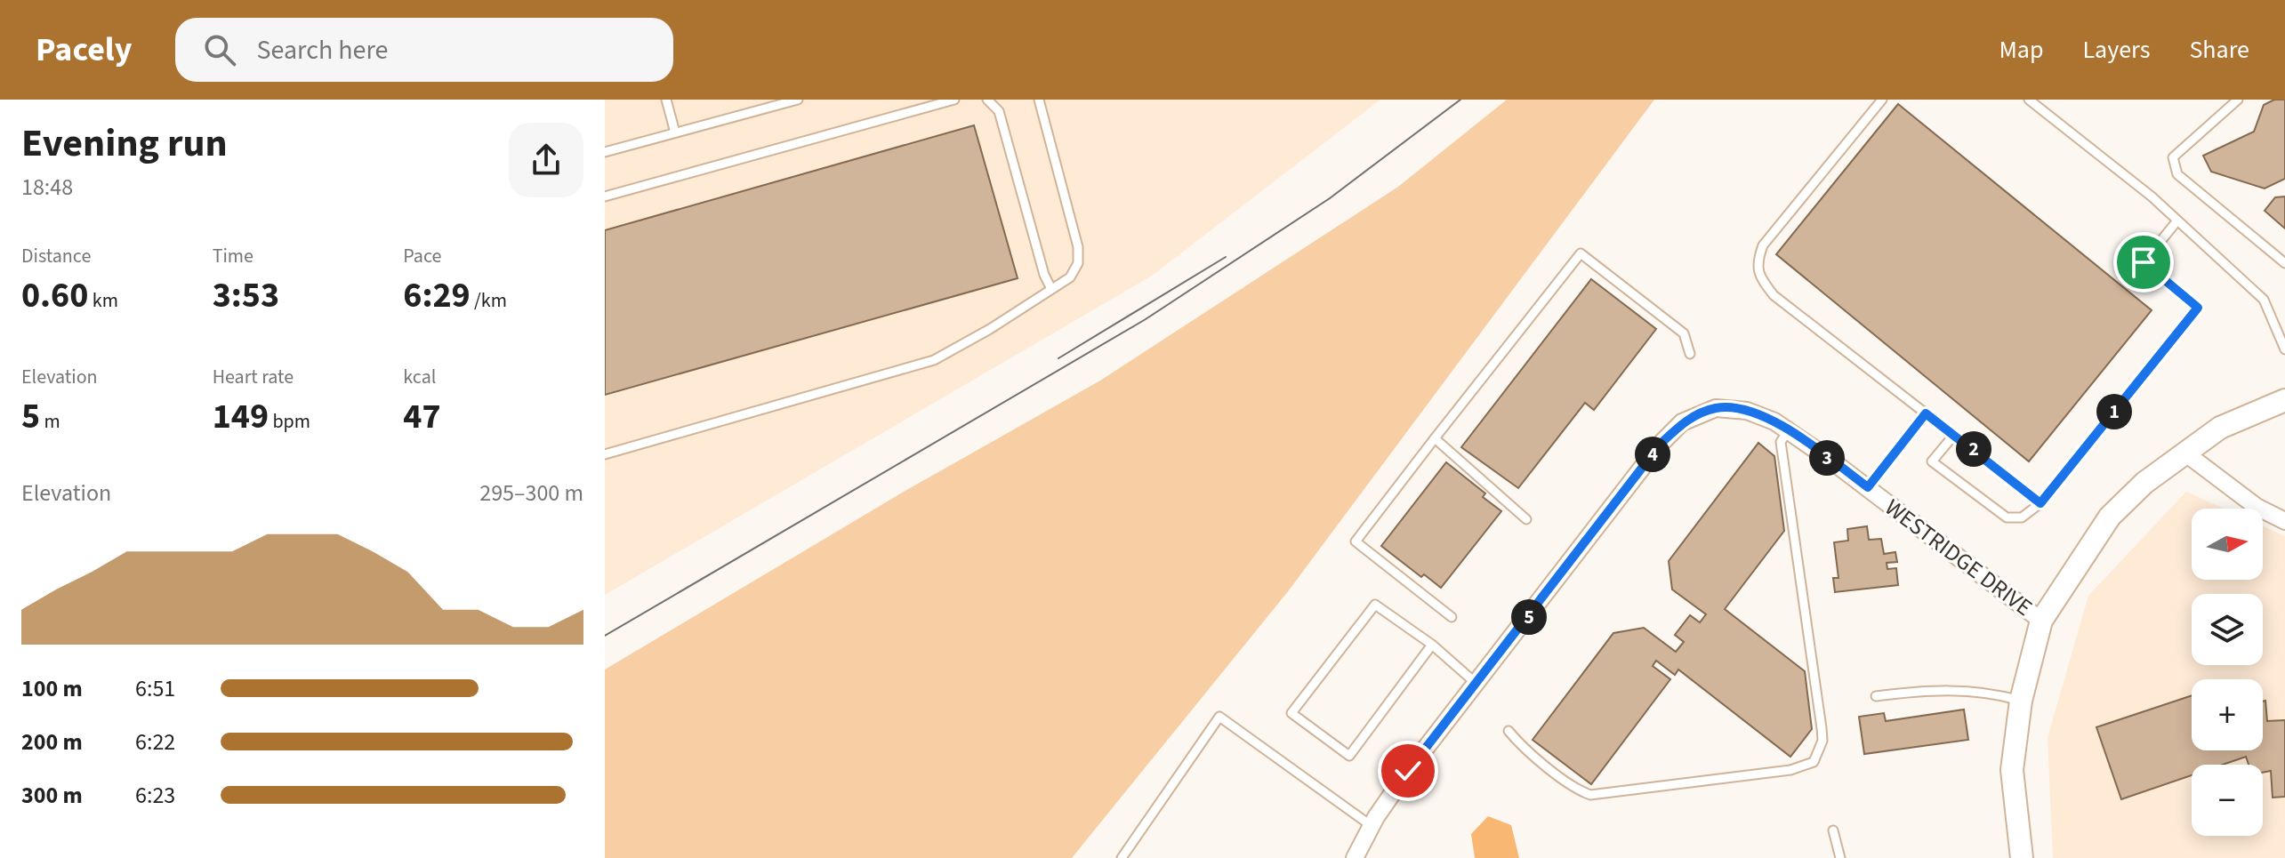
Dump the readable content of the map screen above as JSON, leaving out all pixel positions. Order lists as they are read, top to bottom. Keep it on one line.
{"streets":{"street":["WESTRIDGE DRIVE"]},"north":"right","page":{"header":"Pacely","search":"Search here","nav":["Map","Layers","Share"],"heading":["Evening run","18:48"],"stats":[["Distance","0.60 km"],["Time","3:53"],["Pace","6:29 /km"],["Elevation","5 m"],["Heart rate","149 bpm"],["kcal","47"]],"pins":["1","2","4","3","5"],"chart":["Elevation","295–300 m"],"map_buttons":["+","−"],"list":[{"name":"100 m","note":"6:51"},{"name":"200 m","note":"6:22"},{"name":"300 m","note":"6:23"}]}}
